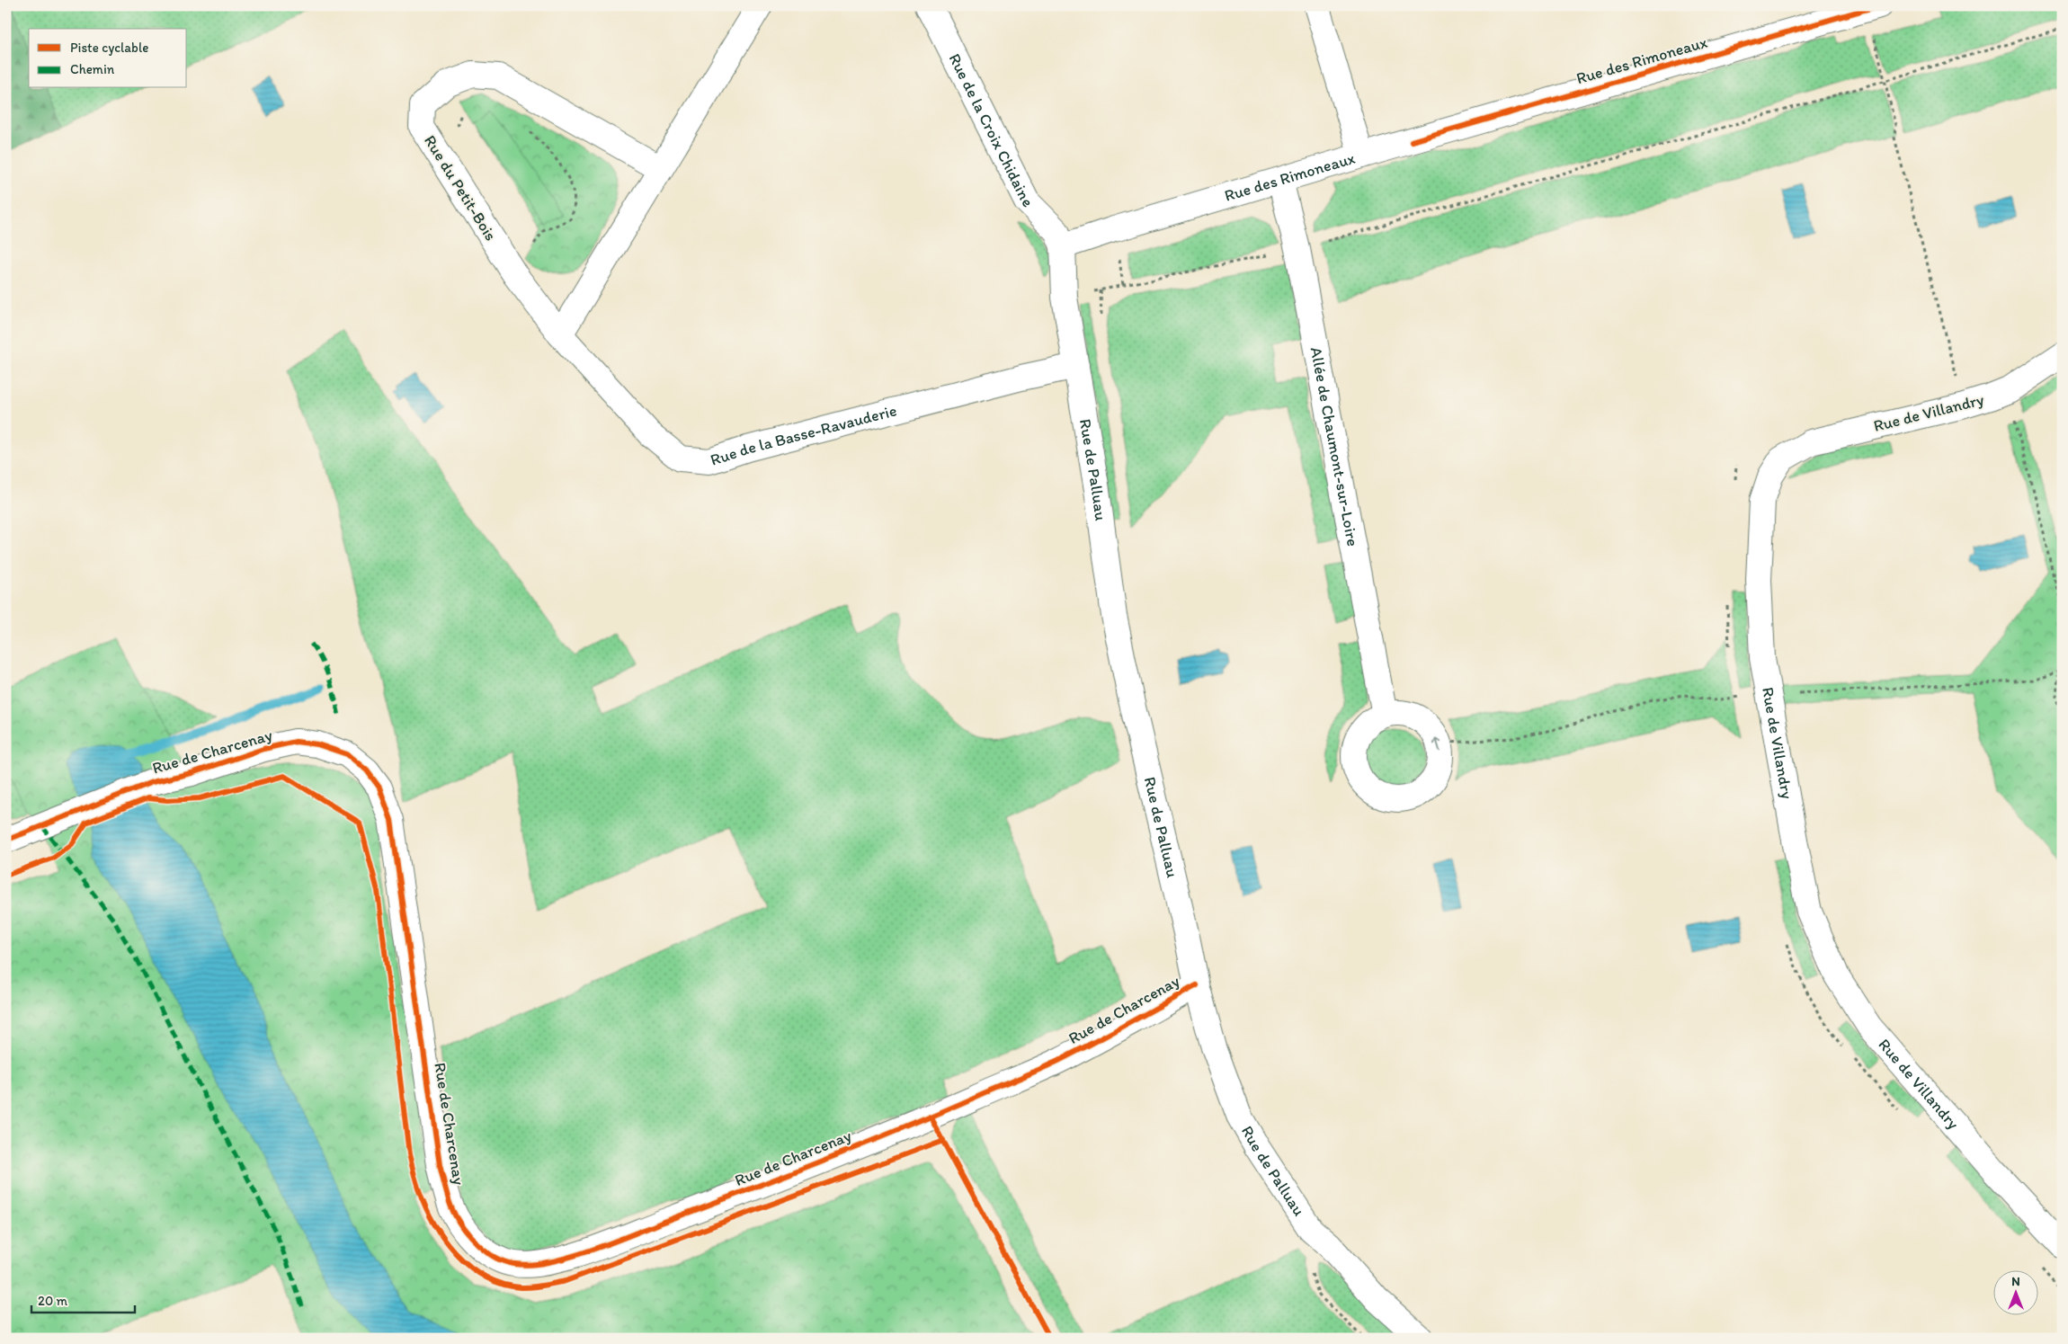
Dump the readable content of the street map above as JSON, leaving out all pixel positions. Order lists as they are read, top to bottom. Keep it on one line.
{"streets":{"street":["Rue des Rimoneaux","Rue de la Croix Chidaine","Rue du Petit-Bois","Rue de Villandry","Rue de la Basse-Ravauderie","Allée de Chaumont-sur-Loire","Rue de Palluau","Rue de Charcenay"]},"crossings":[["Rue des Rimoneaux","Rue de la Croix Chidaine"],["Rue des Rimoneaux","Allée de Chaumont-sur-Loire"],["Rue des Rimoneaux","Rue de Palluau"],["Rue de la Croix Chidaine","Rue de Palluau"],["Rue du Petit-Bois","Rue de la Basse-Ravauderie"],["Rue de la Basse-Ravauderie","Rue de Palluau"],["Rue de Palluau","Rue de Charcenay"]],"legend":["Piste cyclable","Chemin"],"scale_bar":"20 m","north":"top"}
